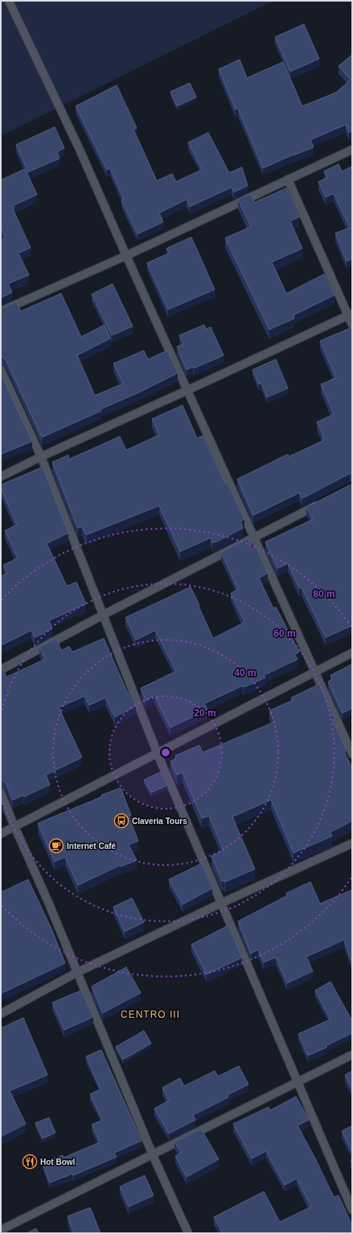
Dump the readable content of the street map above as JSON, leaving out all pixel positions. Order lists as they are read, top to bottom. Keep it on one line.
{"districts":["CENTRO III"],"places":{"bus stop":["Claveria Tours"],"cafe":["Internet Café"],"restaurant":["Hot Bowl"]},"rings":["80 m","60 m","40 m","20 m"]}
